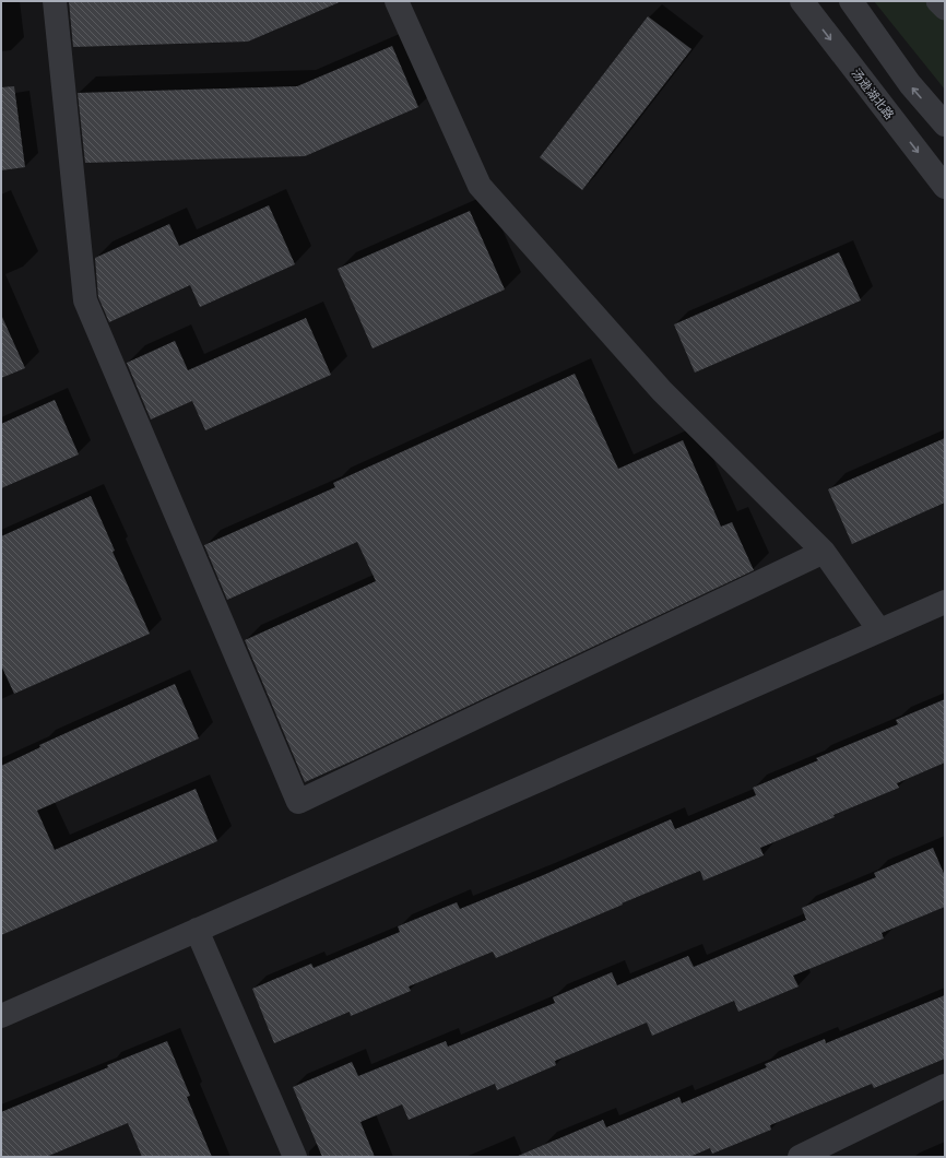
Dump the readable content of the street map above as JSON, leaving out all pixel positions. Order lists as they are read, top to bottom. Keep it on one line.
{"streets":{"street":["汤逊湖北路"]}}
